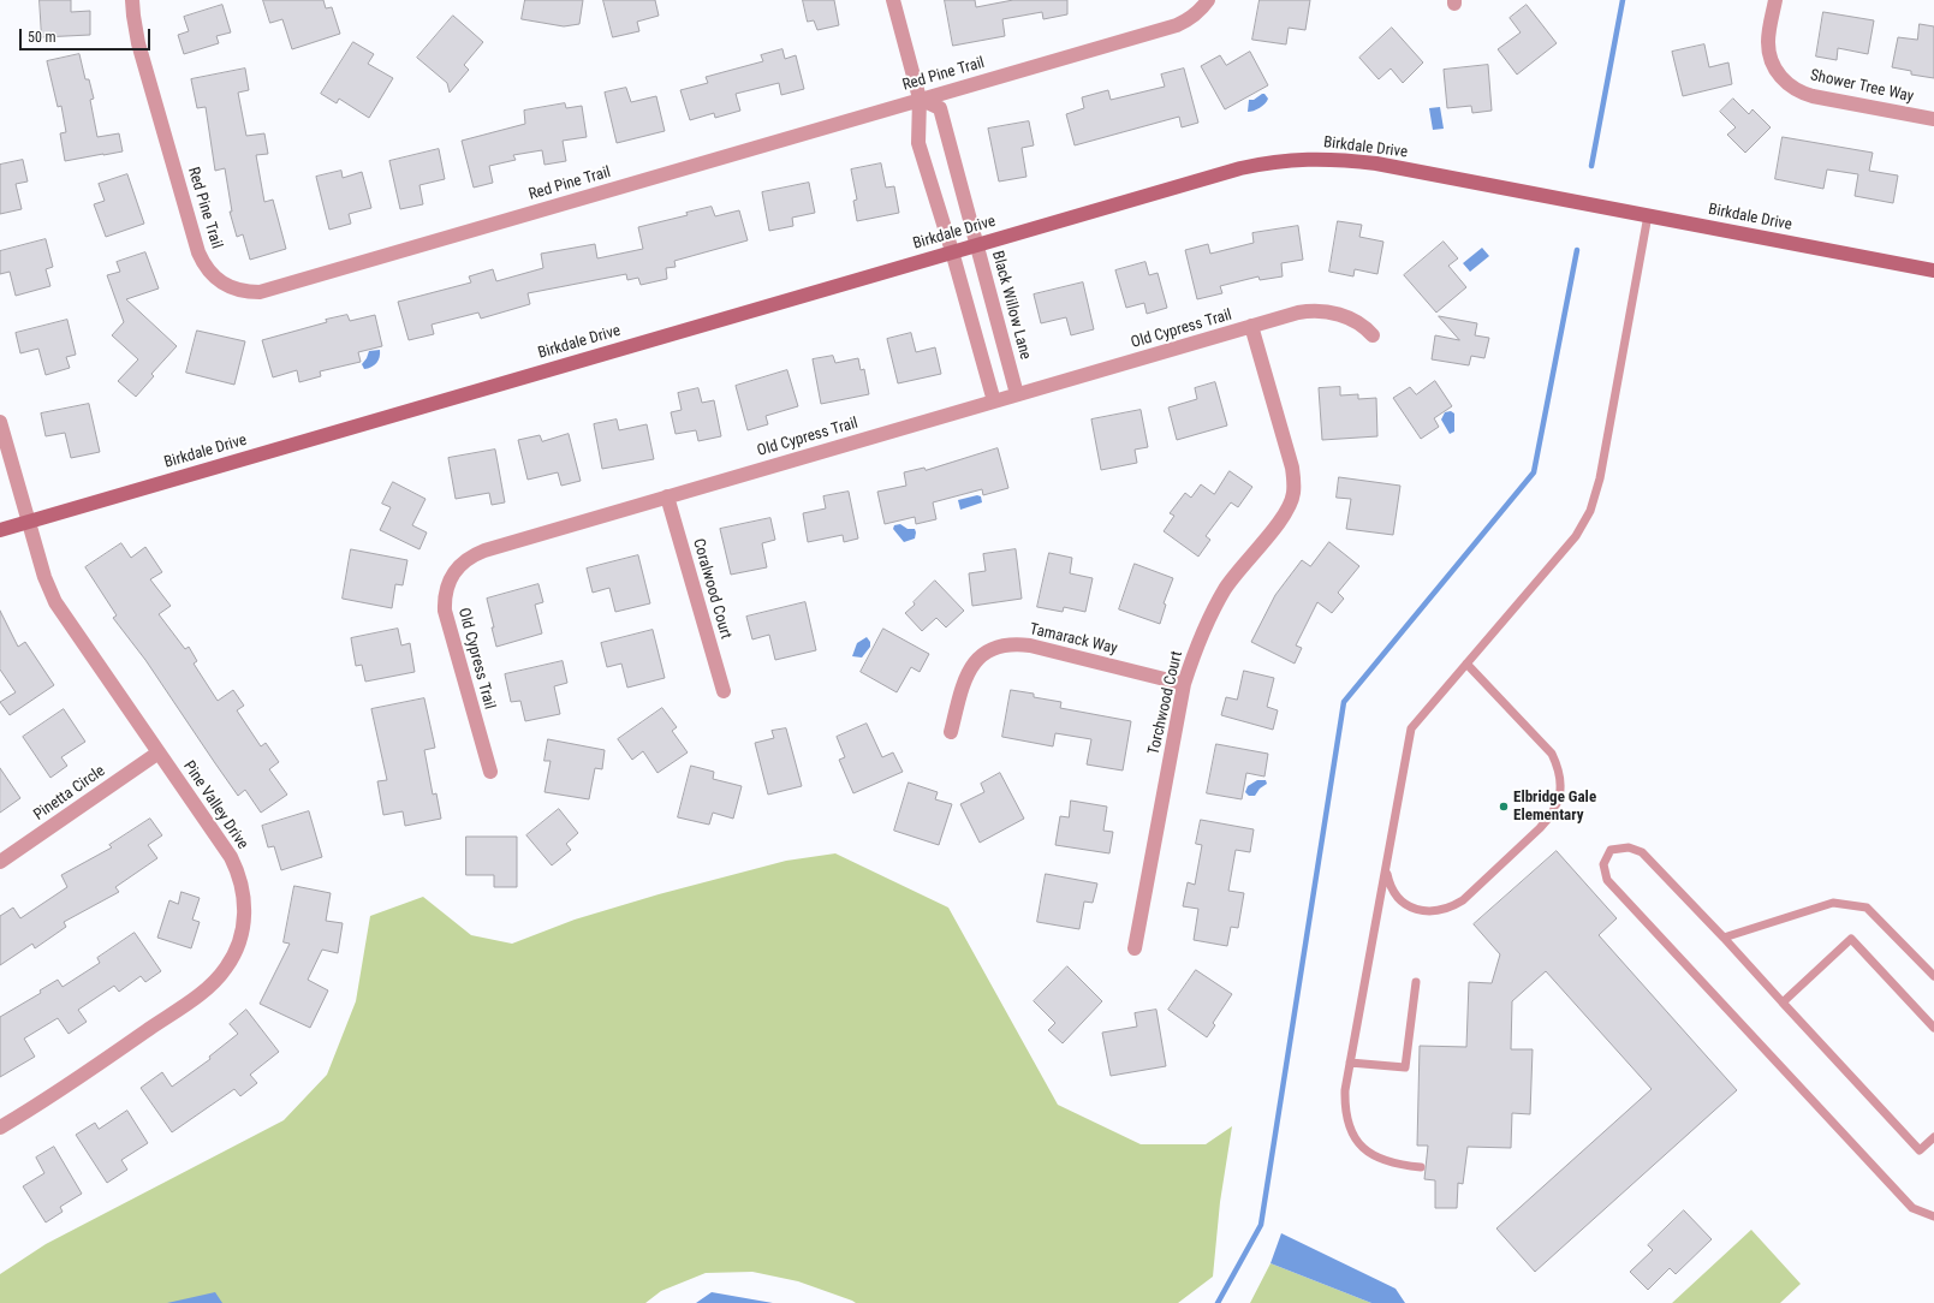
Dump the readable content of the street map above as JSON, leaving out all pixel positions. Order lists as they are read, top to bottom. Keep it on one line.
{"streets":{"street":["Red Pine Trail","Shower Tree Way","Birkdale Drive","Black Willow Lane","Old Cypress Trail","Coralwood Court","Tamarack Way","Torchwood Court","Pinetta Circle","Pine Valley Drive"]},"crossings":[["Red Pine Trail","Black Willow Lane"],["Birkdale Drive","Black Willow Lane"],["Birkdale Drive","Pine Valley Drive"],["Black Willow Lane","Old Cypress Trail"],["Old Cypress Trail","Coralwood Court"],["Old Cypress Trail","Torchwood Court"],["Tamarack Way","Torchwood Court"],["Pinetta Circle","Pine Valley Drive"]],"places":["Elbridge Gale Elementary"],"scale_bar":"50 m"}
